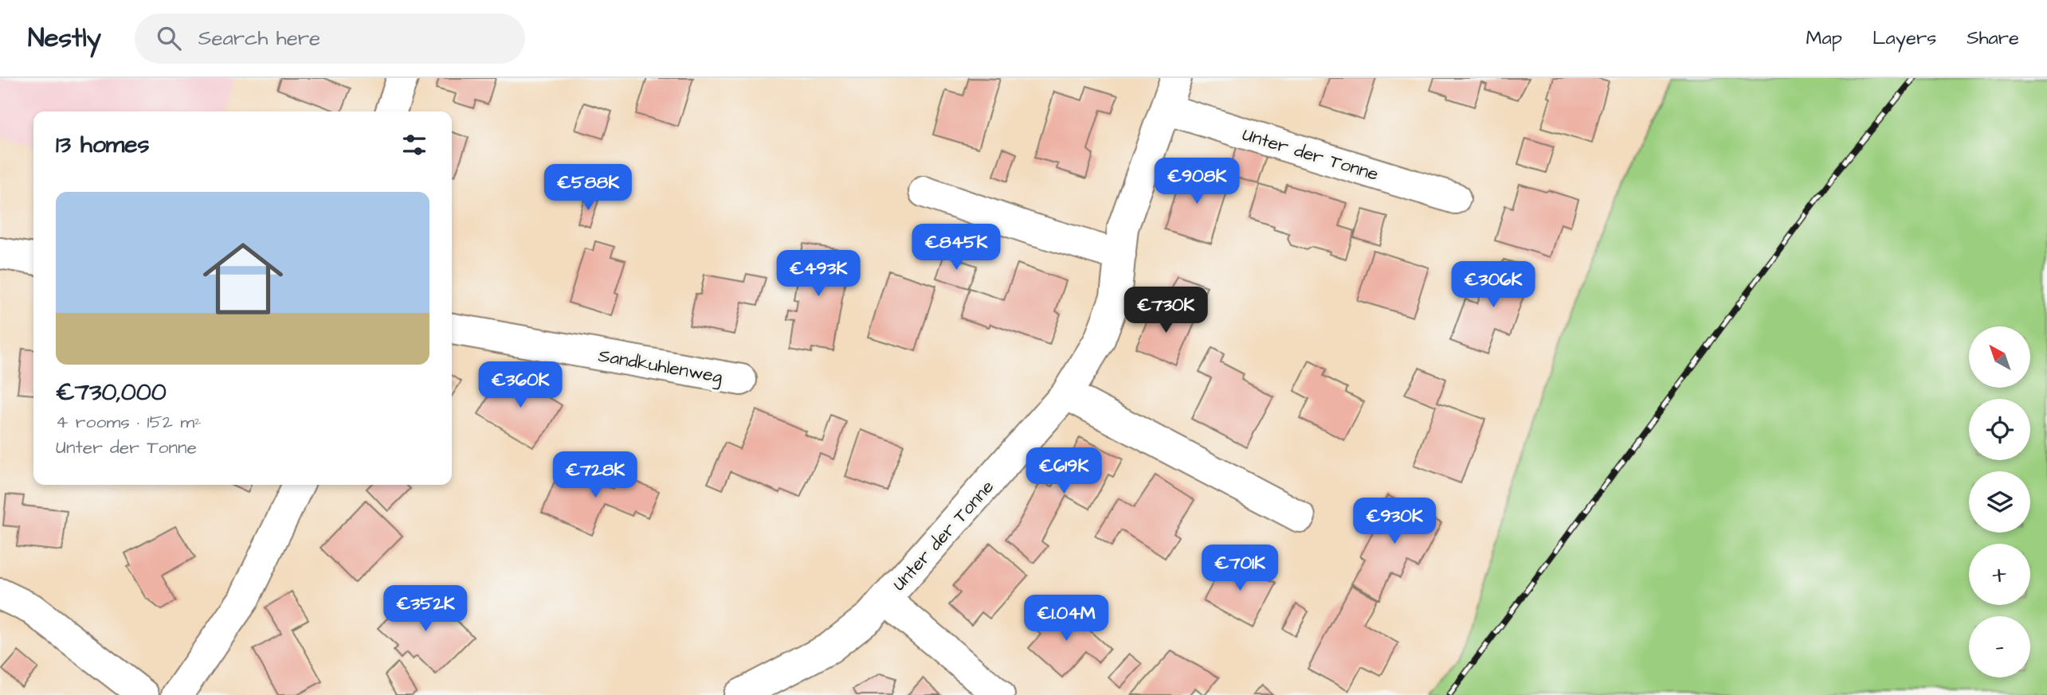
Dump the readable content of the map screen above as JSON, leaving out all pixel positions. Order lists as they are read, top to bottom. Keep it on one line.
{"streets":{"street":["Unter der Tonne","Sandkuhlenweg"]},"north":"top left","page":{"header":"Nestly","search":"Search here","nav":["Map","Layers","Share"],"heading":"13 homes","price":["€908K","€588K","€845K","€493K","€306K","€730K","€360K","€619K","€728K","€930K","€701K","€352K","€1.04M"],"list":[{"name":"€730,000","note":"4 rooms · 152 m² · Unter der Tonne"}],"map_buttons":["+","−"]}}
